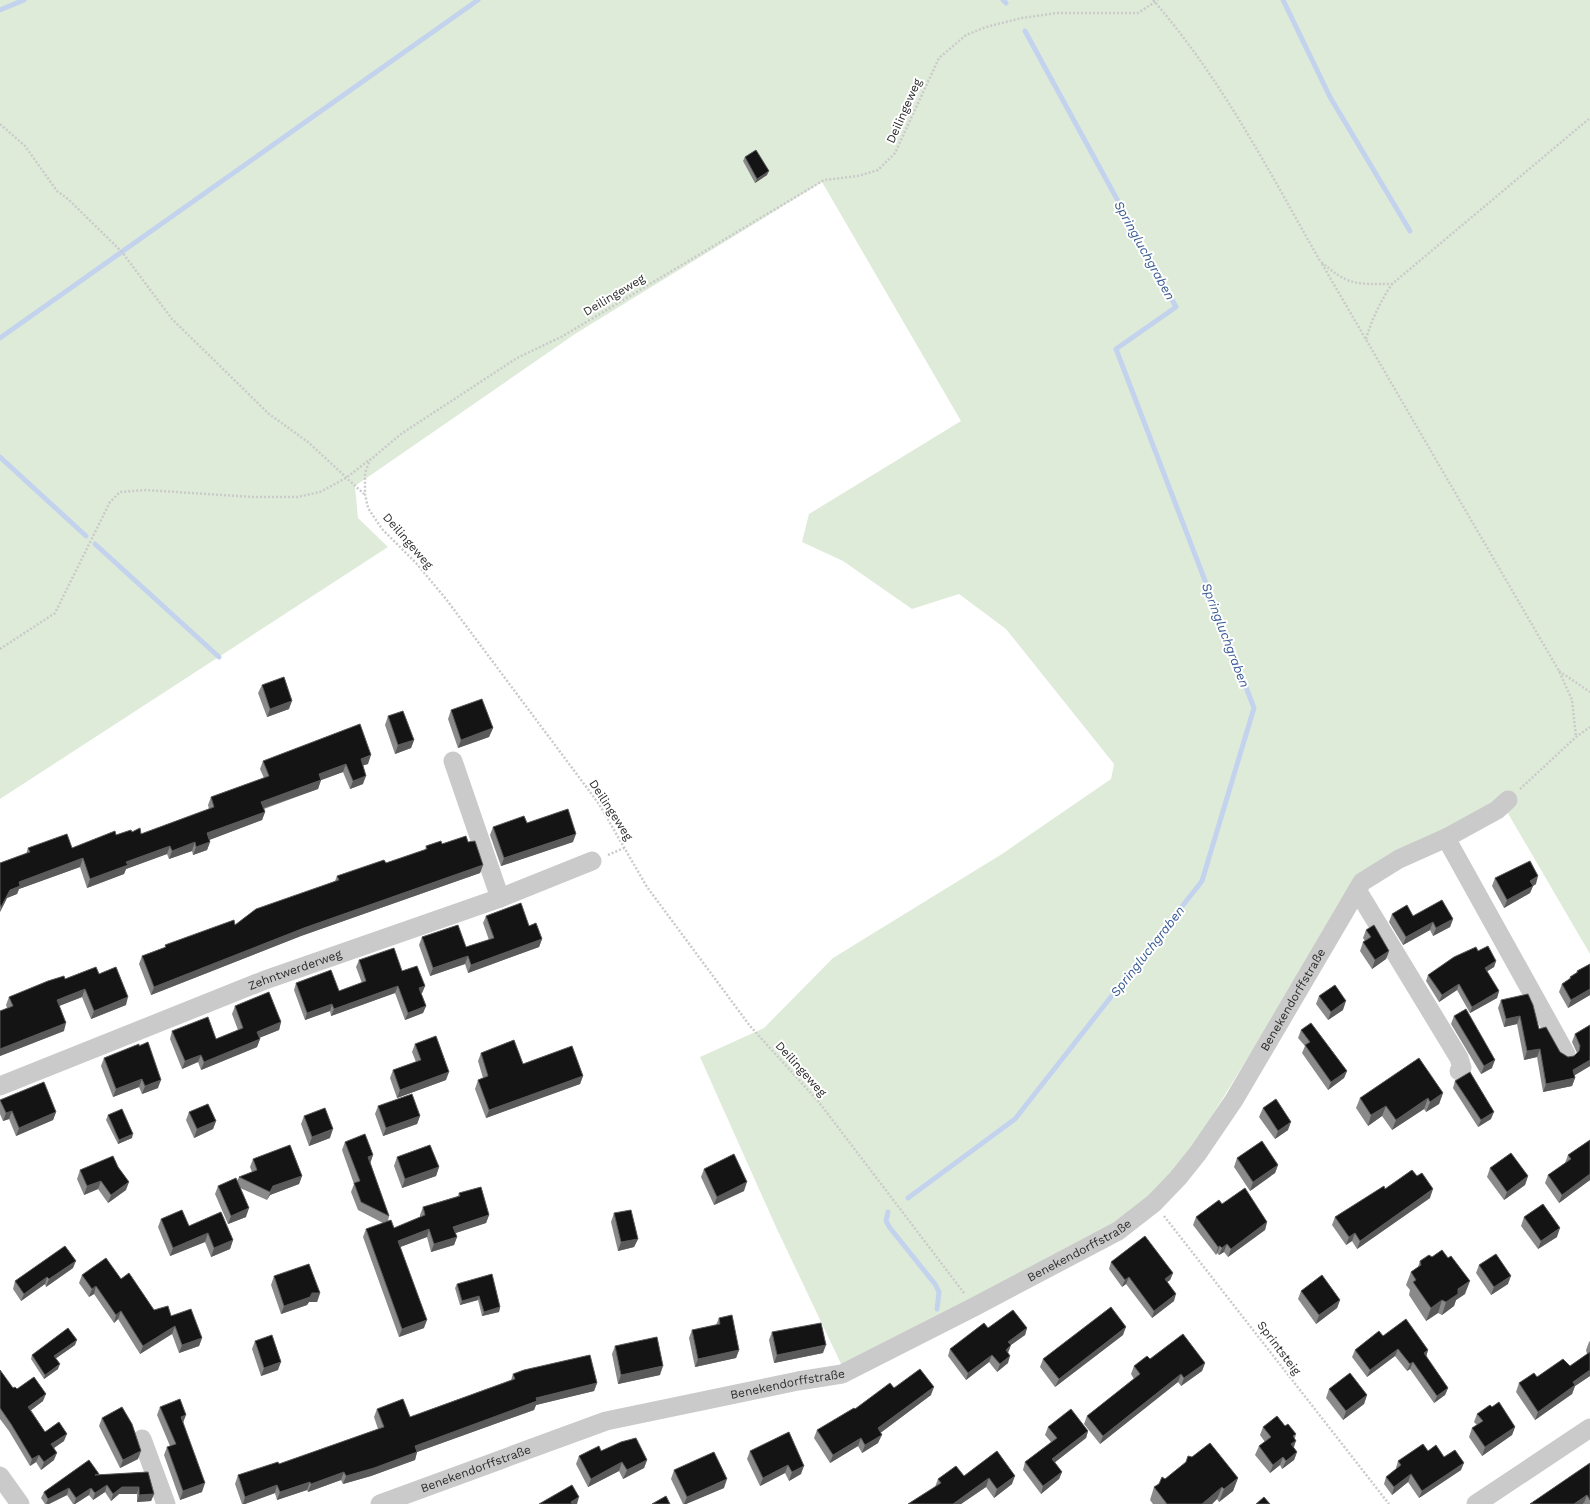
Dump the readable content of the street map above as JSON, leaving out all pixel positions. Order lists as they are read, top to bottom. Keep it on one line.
{"streets":{"street":["Zehntwerderweg","Benekendorffstraße"],"path":["Deilingeweg","Sprintsteig"]},"crossings":[["Deilingeweg","Benekendorffstraße"],["Benekendorffstraße","Sprintsteig"]],"water":["Springluchgraben"]}
